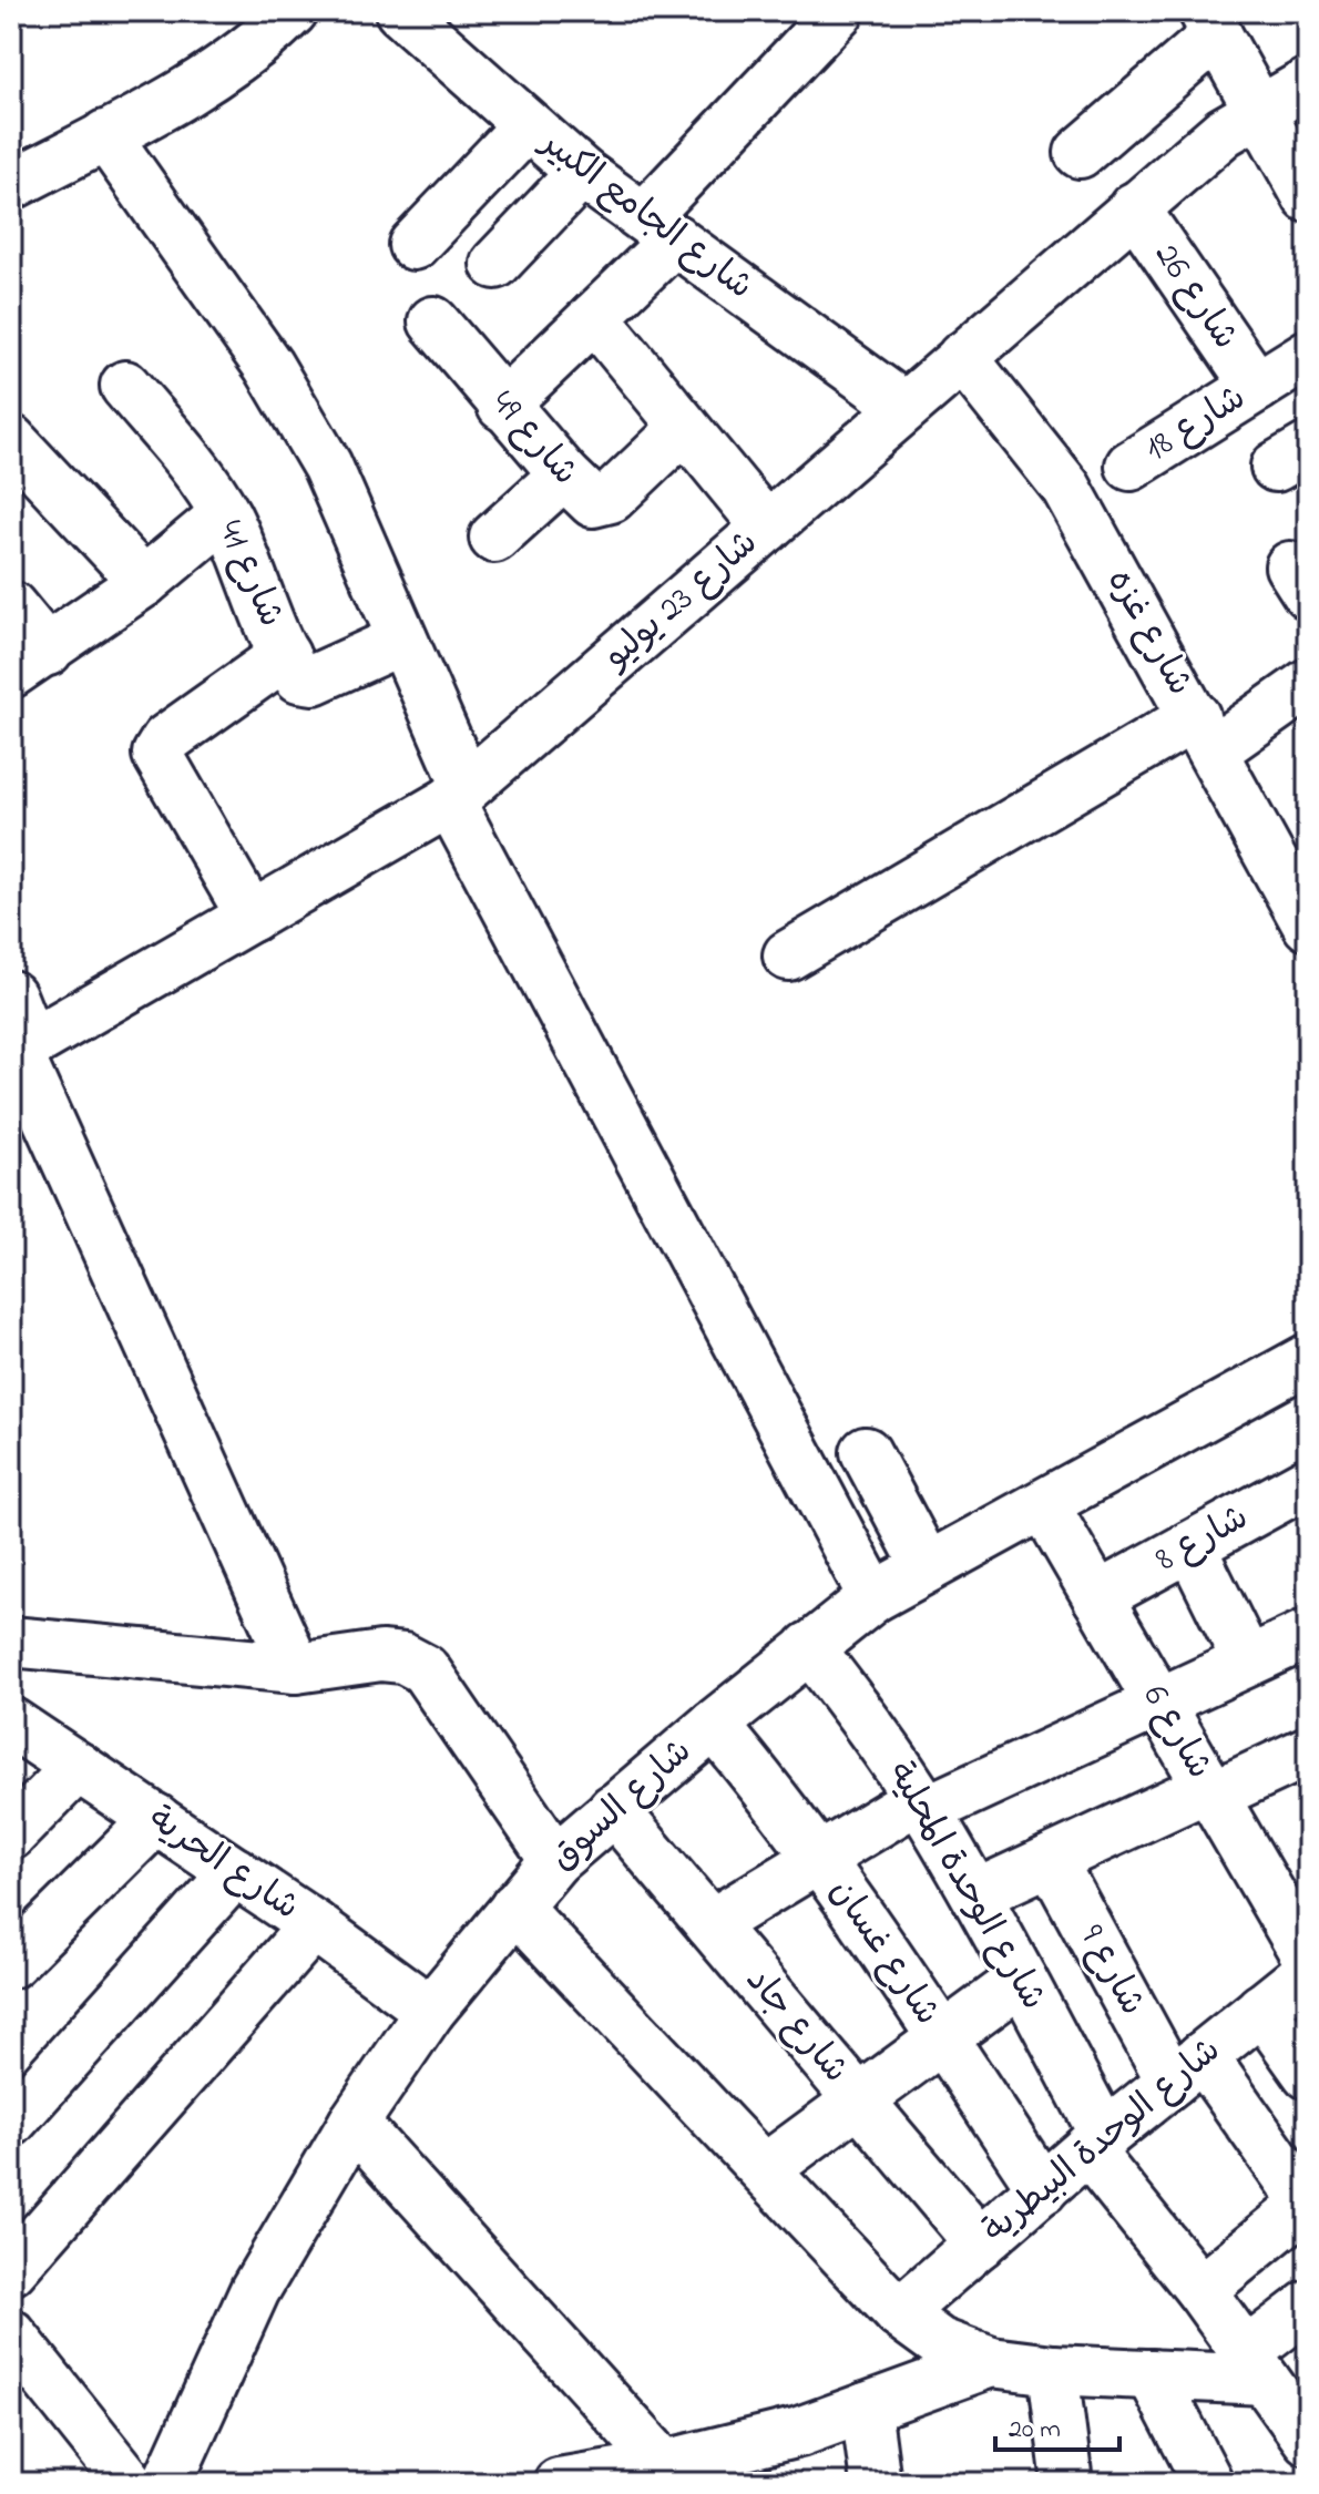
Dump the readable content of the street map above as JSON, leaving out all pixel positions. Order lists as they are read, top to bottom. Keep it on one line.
{"streets":{"street":["شارع الجامع الكبير","شارع 26","شارع 18","شارع 49","شارع 41","شارع 23 يوليو","شارع غزه","شارع 8","شارع 6","شارع السوق","شارع الحرية","شارع الوحدة المحلية","شارع غسان","شارع 9","شارع جاد","شارع الوحدة البيطرية"]},"crossings":[["شارع الجامع الكبير","شارع 23 يوليو"],["شارع 26","شارع 18"],["شارع 26","شارع 23 يوليو"],["شارع 23 يوليو","شارع غزه"],["شارع 8","شارع 6"],["شارع 6","شارع السوق"],["شارع السوق","شارع الحرية"],["شارع السوق","شارع الوحدة المحلية"],["شارع السوق","شارع غسان"],["شارع السوق","شارع جاد"],["شارع الوحدة المحلية","شارع الوحدة البيطرية"],["شارع غسان","شارع الوحدة البيطرية"],["شارع 9","شارع الوحدة البيطرية"],["شارع جاد","شارع الوحدة البيطرية"]],"scale_bar":"20 m"}
